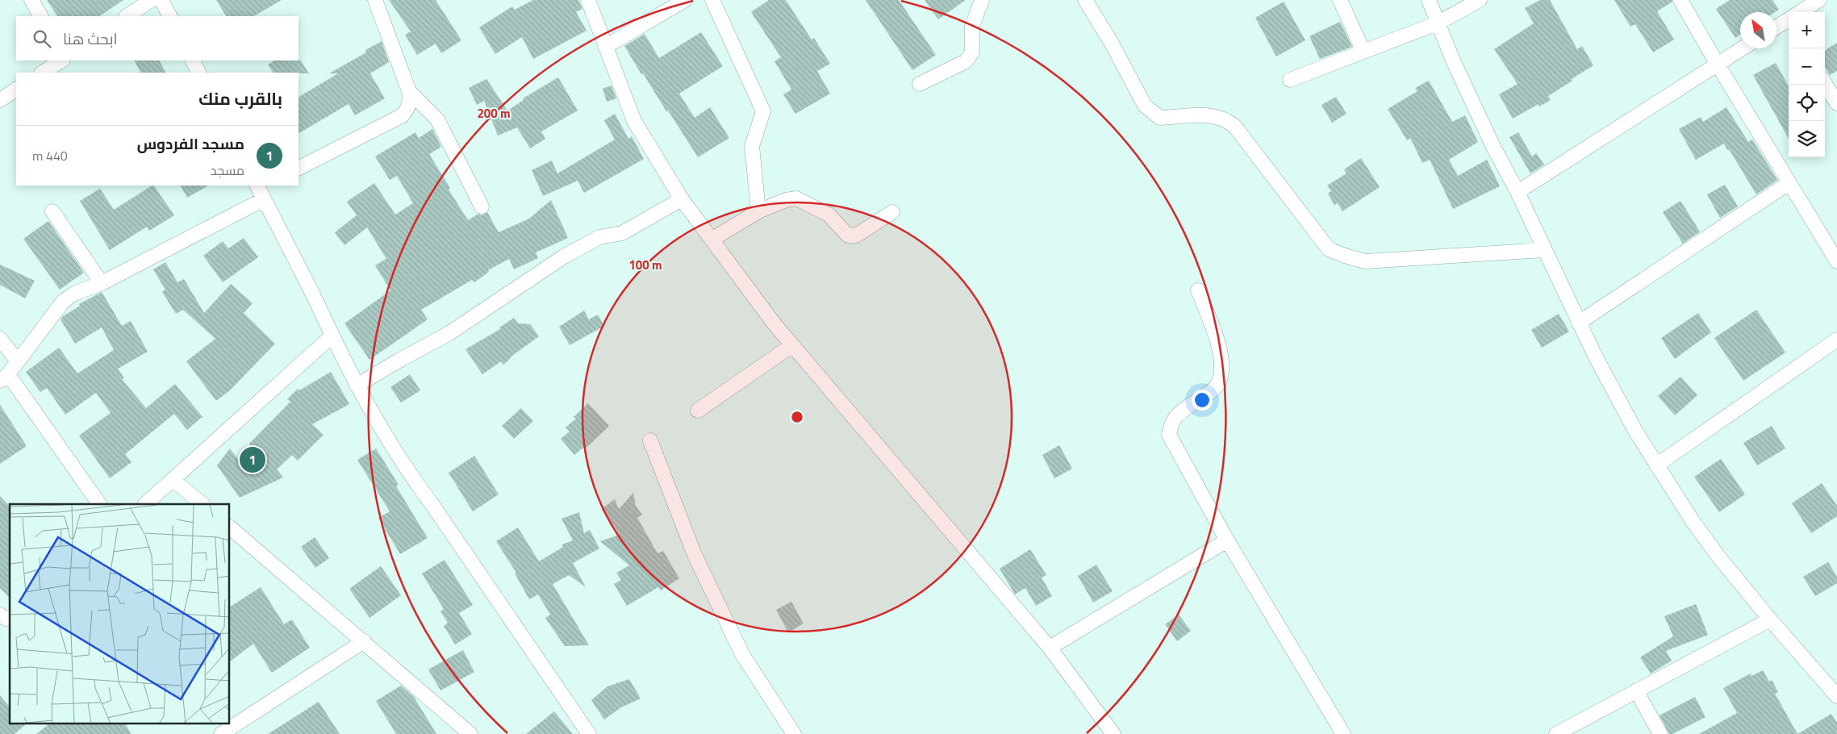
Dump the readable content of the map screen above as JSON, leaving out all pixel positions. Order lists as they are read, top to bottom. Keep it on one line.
{"north":"top left","page":{"map_buttons":["+","−"],"search":"ابحث هنا","heading":"بالقرب منك","list":[{"mark":"1","name":"مسجد الفردوس","note":"مسجد","value":"440 m"}],"pins":"1"},"rings":["200 m","100 m"]}
